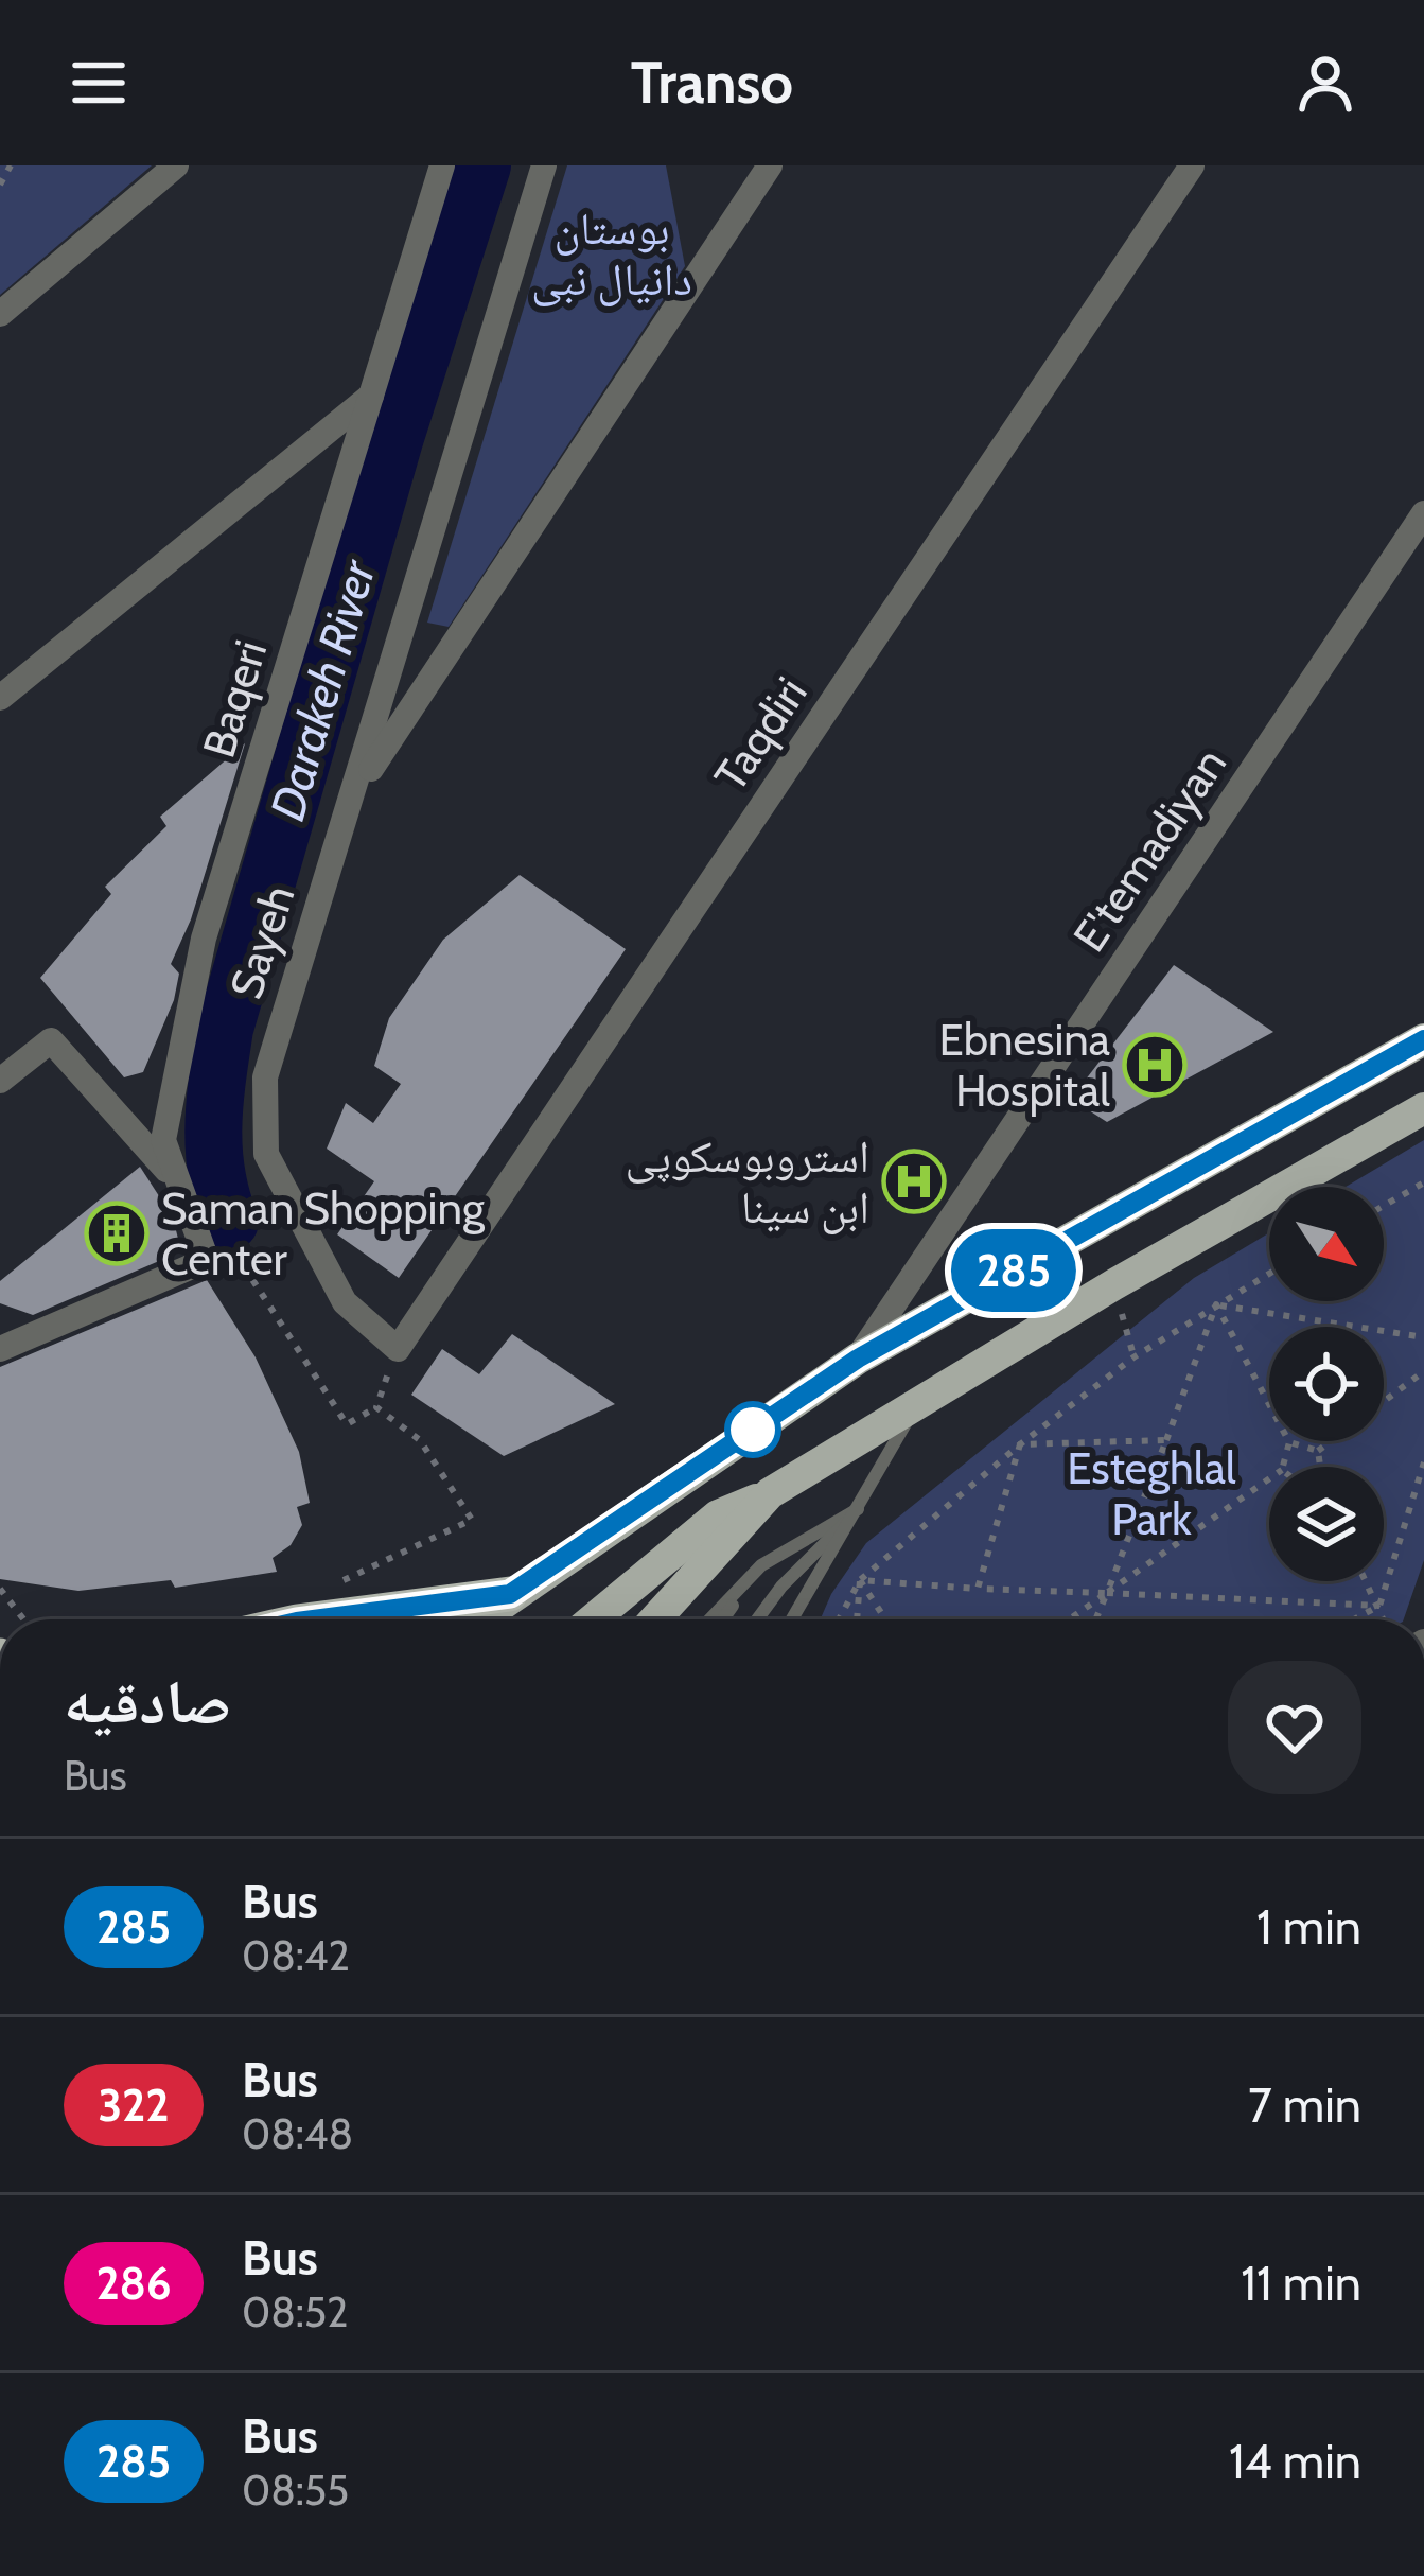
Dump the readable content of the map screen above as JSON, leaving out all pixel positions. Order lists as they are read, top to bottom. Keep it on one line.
{"streets":{"street":["Baqeri","Taqdiri","E'temadiyan","Sayeh"]},"crossings":[["Taqdiri","Sayeh"]],"water":["Darakeh River"],"parks":["بوستان دانیال نبی","Esteghlal Park"],"places":{"hospital":["Ebnesina Hospital","استروبوسکوپی ابن سینا"],"building":["Saman Shopping Center"]},"lines":["bus line 285"],"north":"bottom right","page":{"header":"Transo","on_map":"285","heading":["صادقیه","Bus"],"list":[{"mark":"285","name":"Bus","note":"08:42","value":"1 min"},{"mark":"322","name":"Bus","note":"08:48","value":"7 min"},{"mark":"286","name":"Bus","note":"08:52","value":"11 min"},{"mark":"285","name":"Bus","note":"08:55","value":"14 min"}]}}
